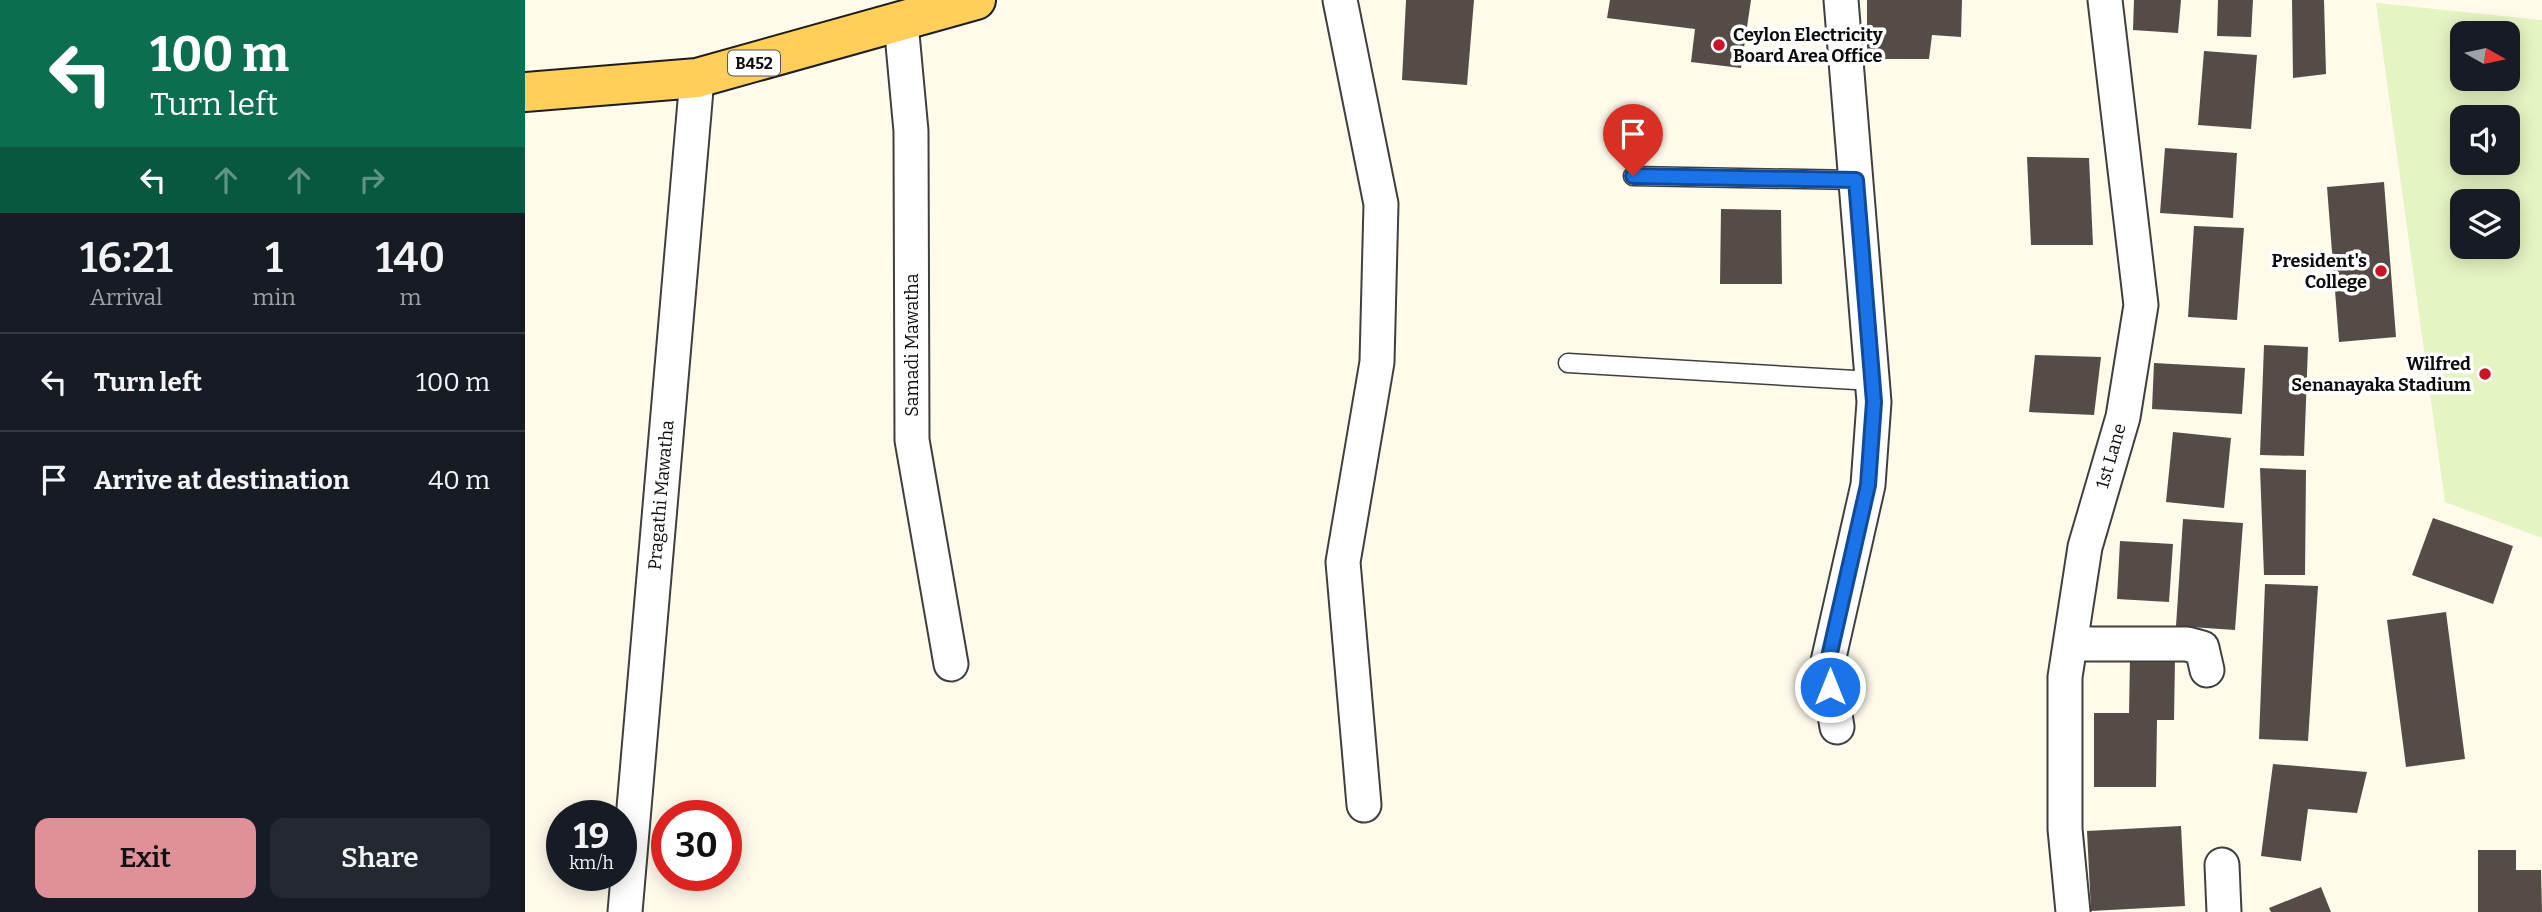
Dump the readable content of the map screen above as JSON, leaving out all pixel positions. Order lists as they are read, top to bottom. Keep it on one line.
{"streets":{"main road":["B452"],"street":["Samadi Mawatha","1st Lane","Pragathi Mawatha"]},"crossings":[["B452","Samadi Mawatha"],["B452","Pragathi Mawatha"]],"places":["Ceylon Electricity Board Area Office","President's College","Wilfred Senanayaka Stadium"],"north":"right","page":{"turn":["100 m","Turn left"],"eta":["16:21","Arrival","1","min","140","m"],"list":[{"name":"Turn left","value":"100 m"},{"name":"Arrive at destination","value":"40 m"}],"speed":"19 km/h","limit":"30","buttons":["Exit","Share"]}}
